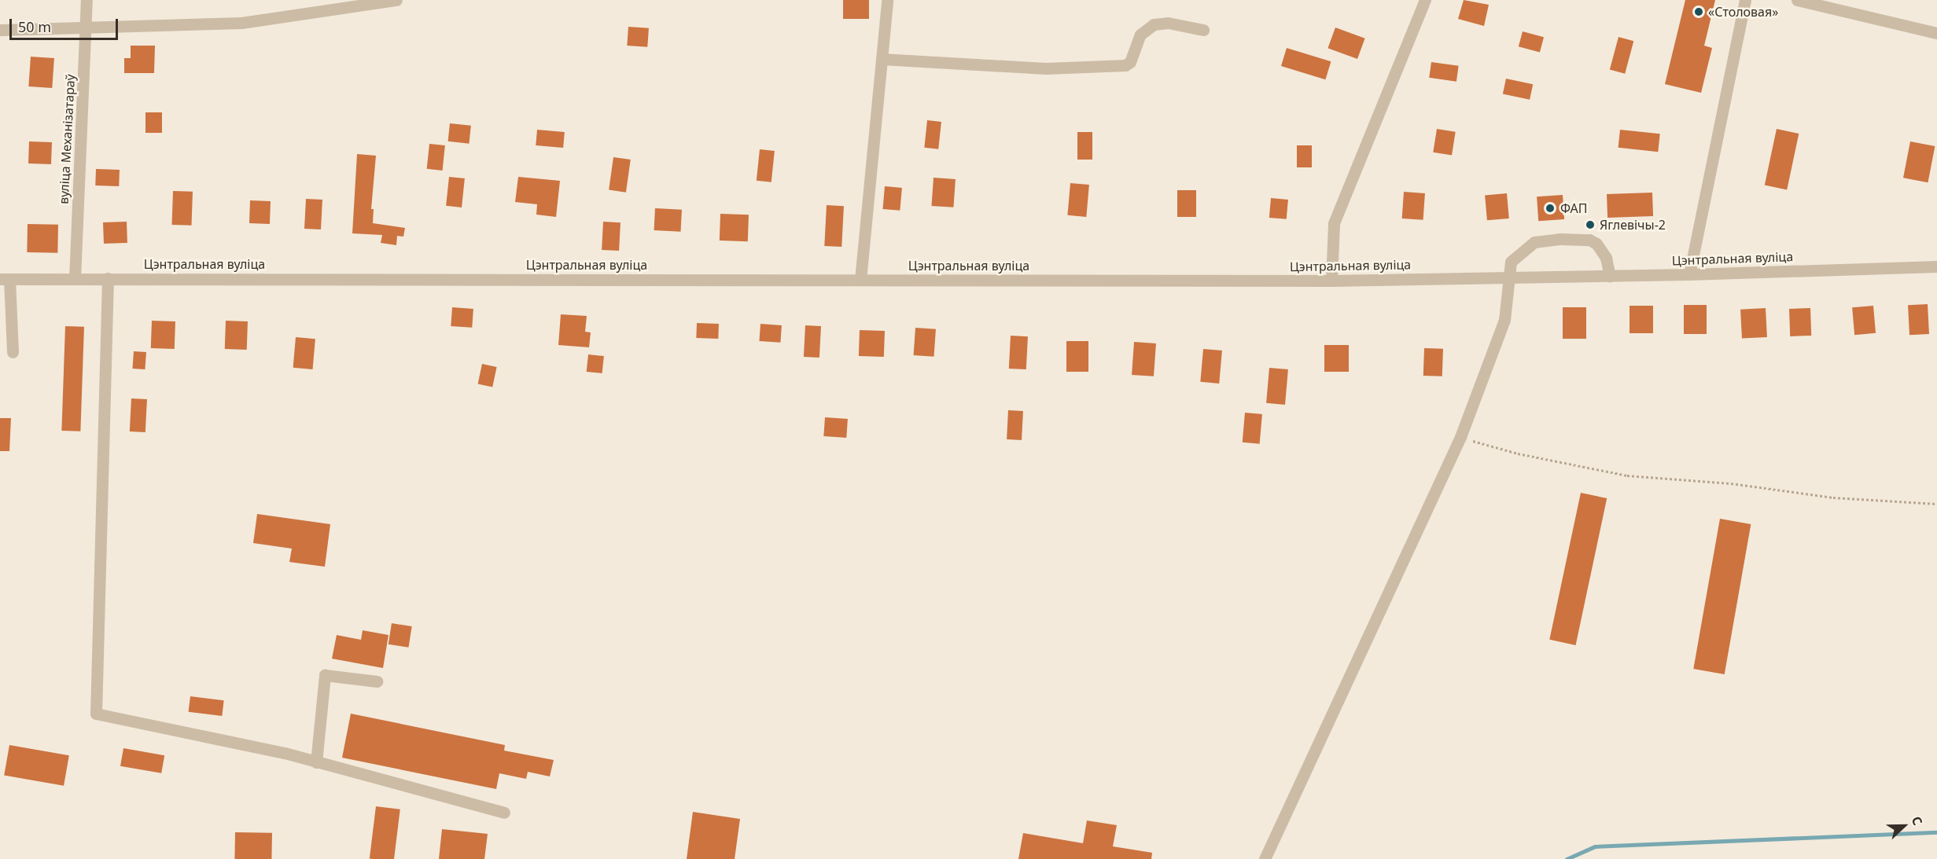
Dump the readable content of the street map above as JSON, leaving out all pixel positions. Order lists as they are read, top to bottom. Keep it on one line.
{"streets":{"street":["вуліца Механізатараў","Цэнтральная вуліца"]},"crossings":[["вуліца Механізатараў","Цэнтральная вуліца"]],"places":["«Столовая»","ФАП","Яглевічы-2"],"scale_bar":"50 m","north":"right"}
